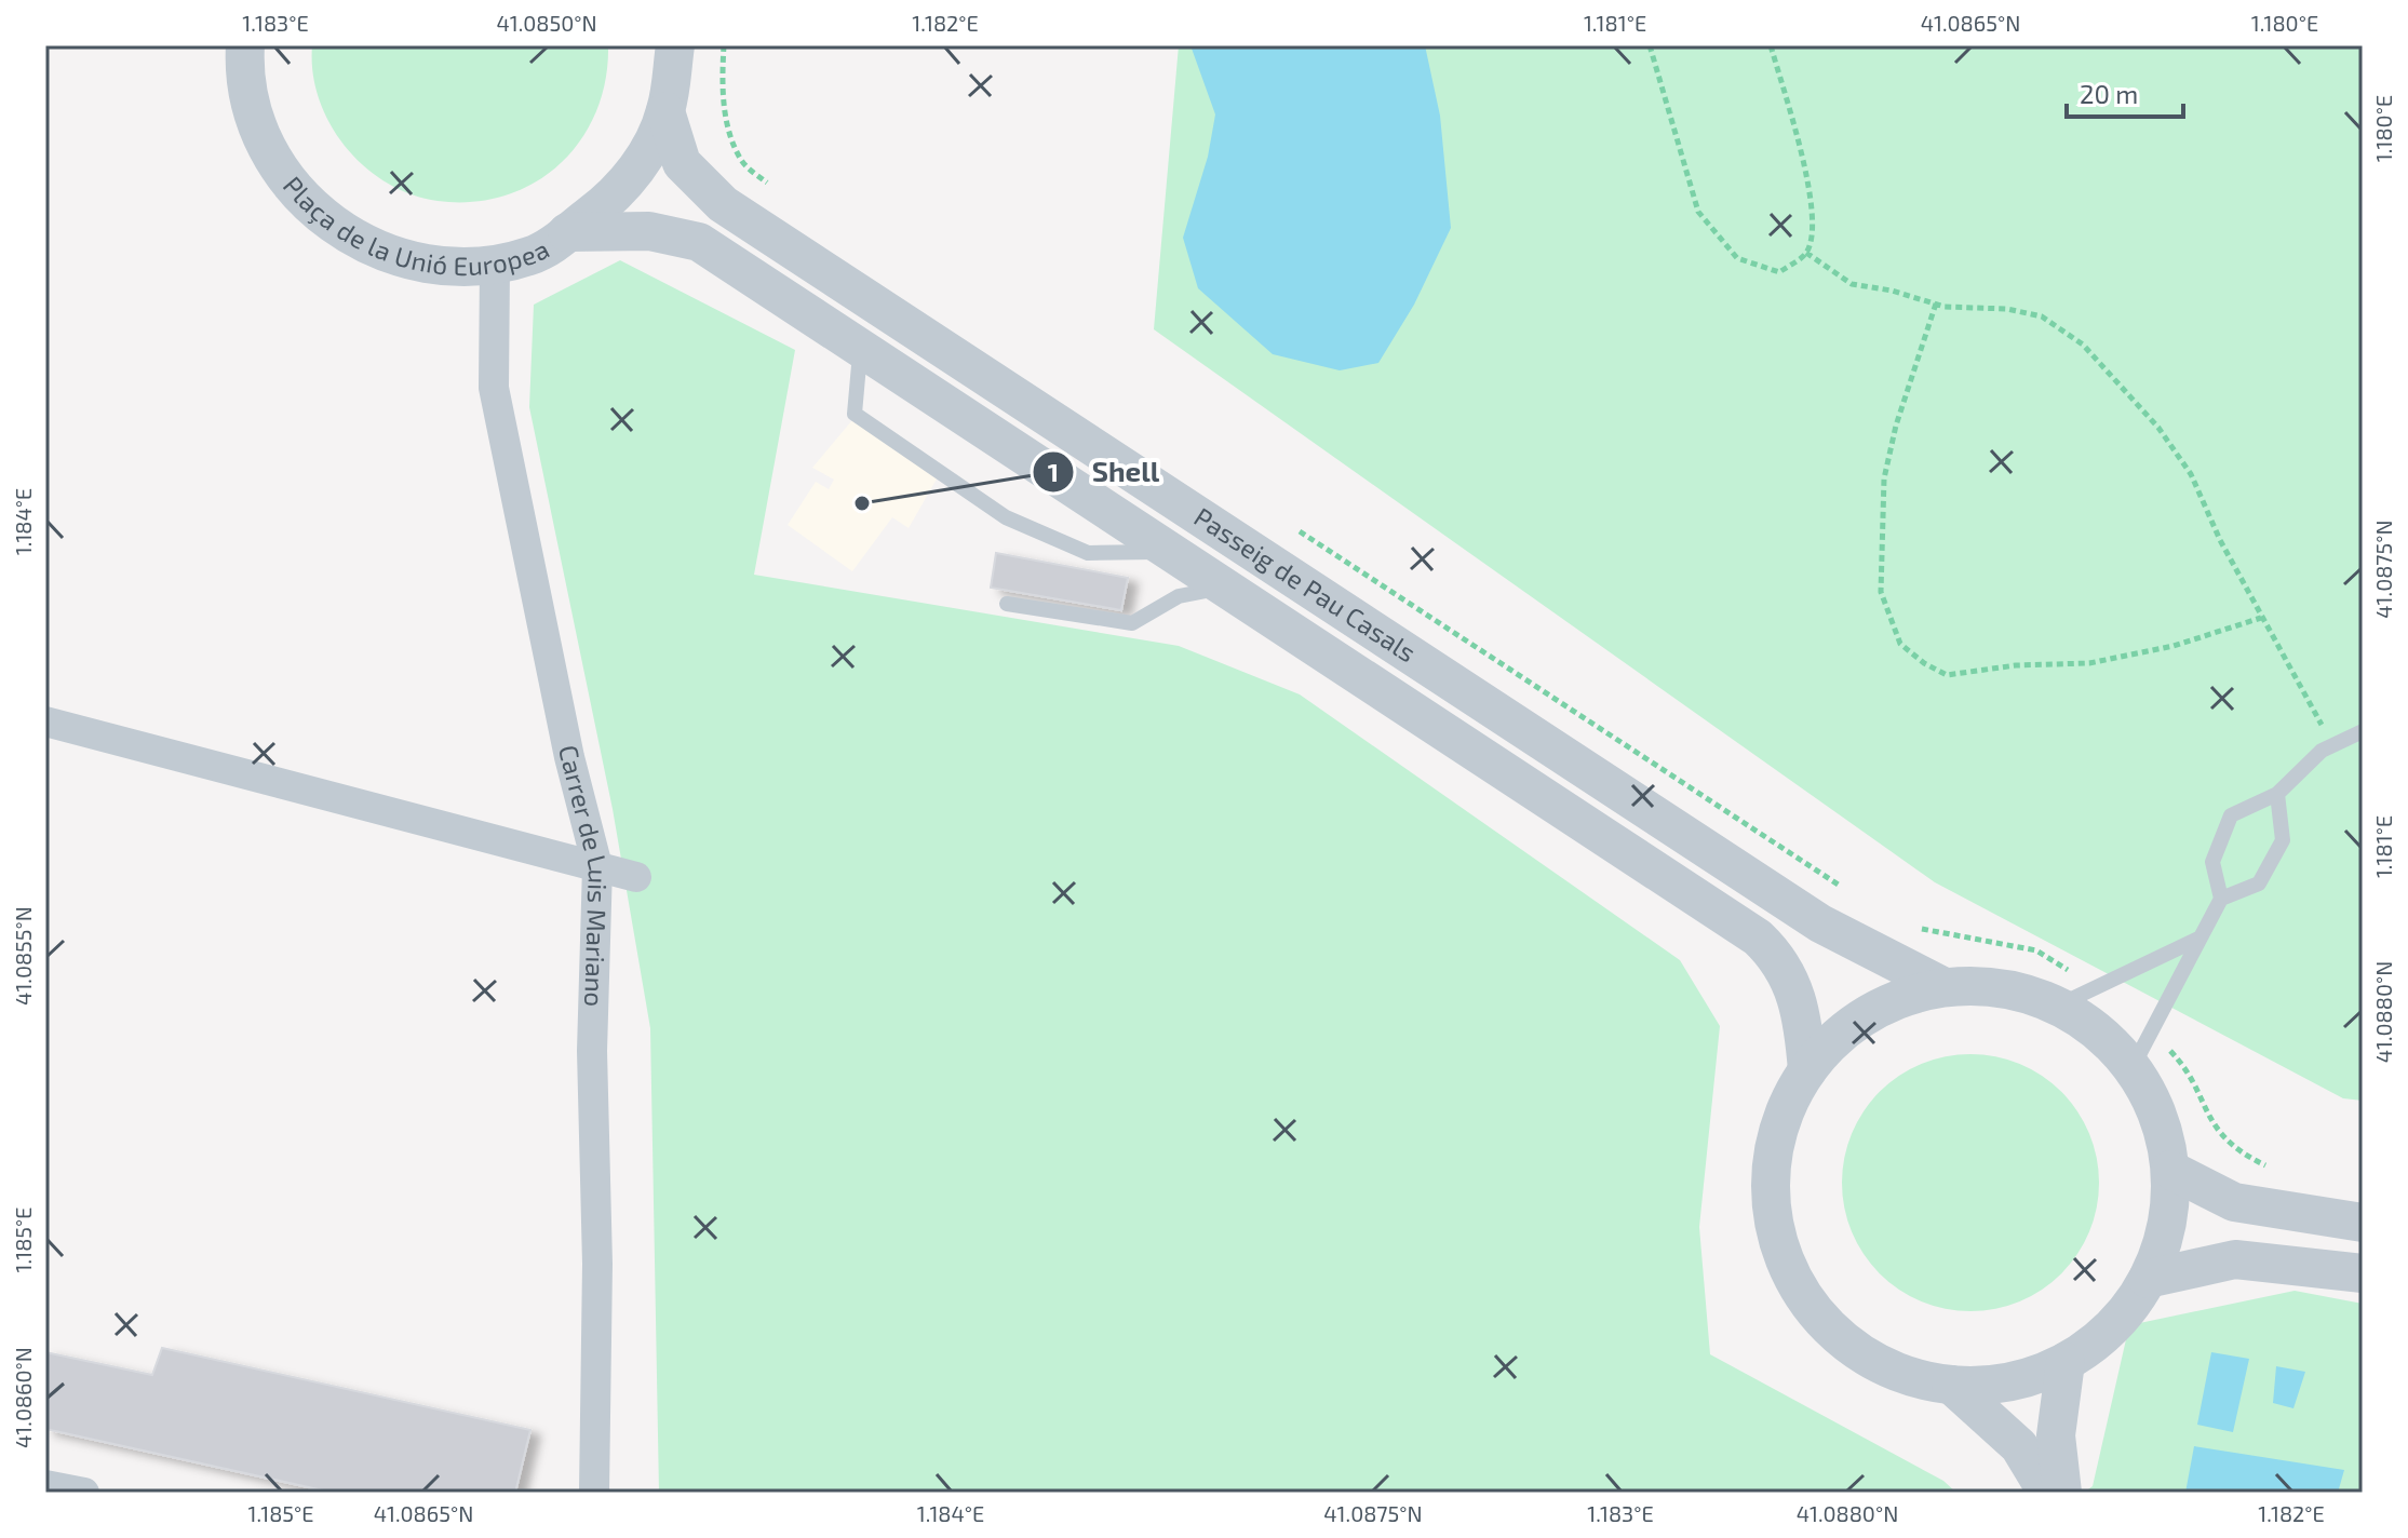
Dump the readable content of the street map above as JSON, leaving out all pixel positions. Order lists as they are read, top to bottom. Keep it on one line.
{"streets":{"street":["Plaça de la Unió Europea","Passeig de Pau Casals","Carrer de Luis Mariano"]},"crossings":[["Plaça de la Unió Europea","Passeig de Pau Casals"],["Plaça de la Unió Europea","Carrer de Luis Mariano"]],"places":["Shell"],"scale_bar":"20 m","coordinates":["1.183°E","41.0850°N","1.182°E","1.181°E","41.0865°N","1.180°E","1.184°E","41.0875°N","41.0855°N","41.0880°N","1.185°E","41.0860°N"]}
